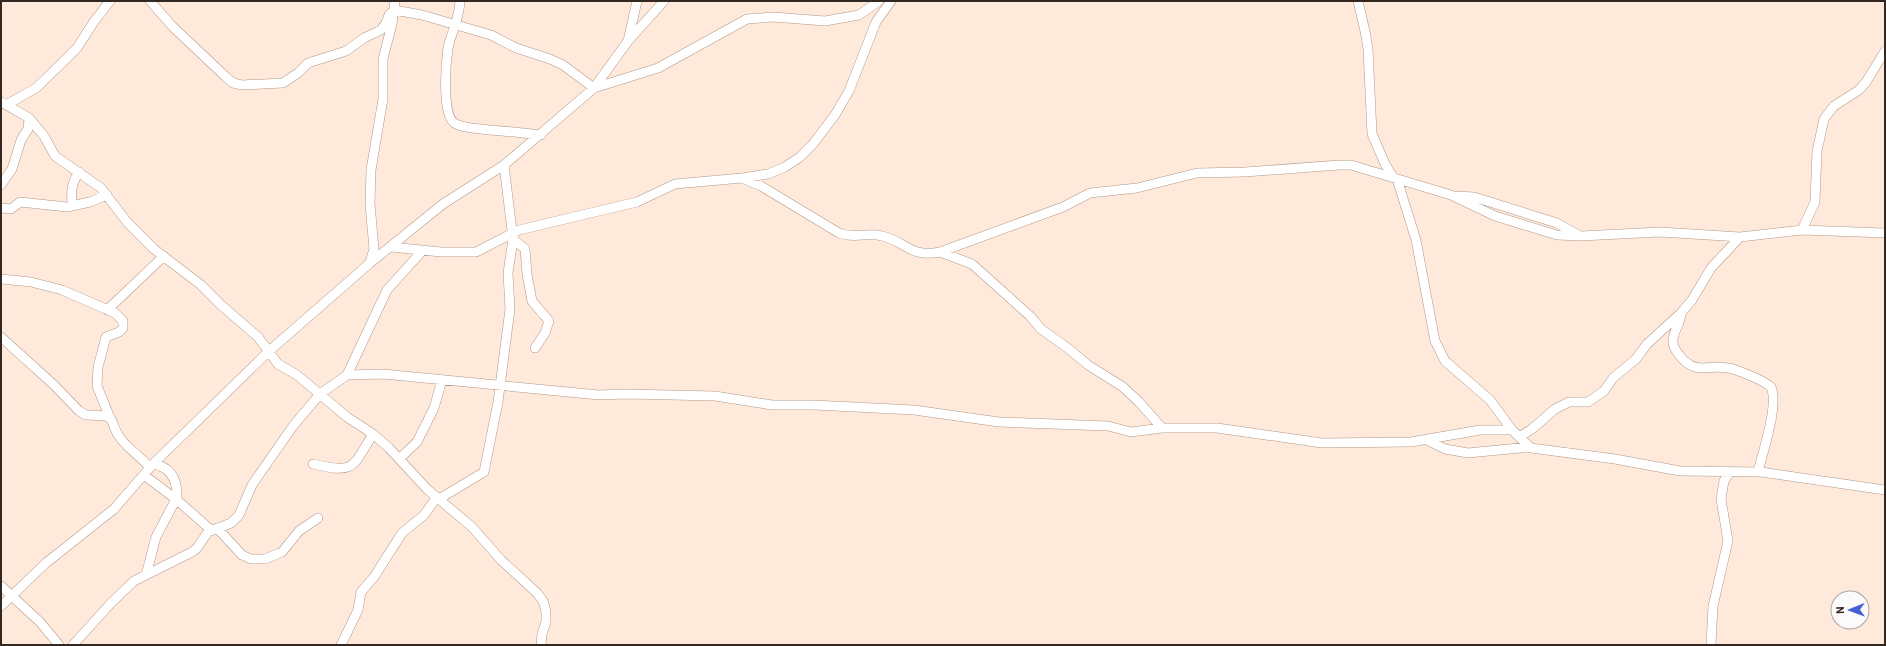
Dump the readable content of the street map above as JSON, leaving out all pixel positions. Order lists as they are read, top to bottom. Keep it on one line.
{"north":"left"}
